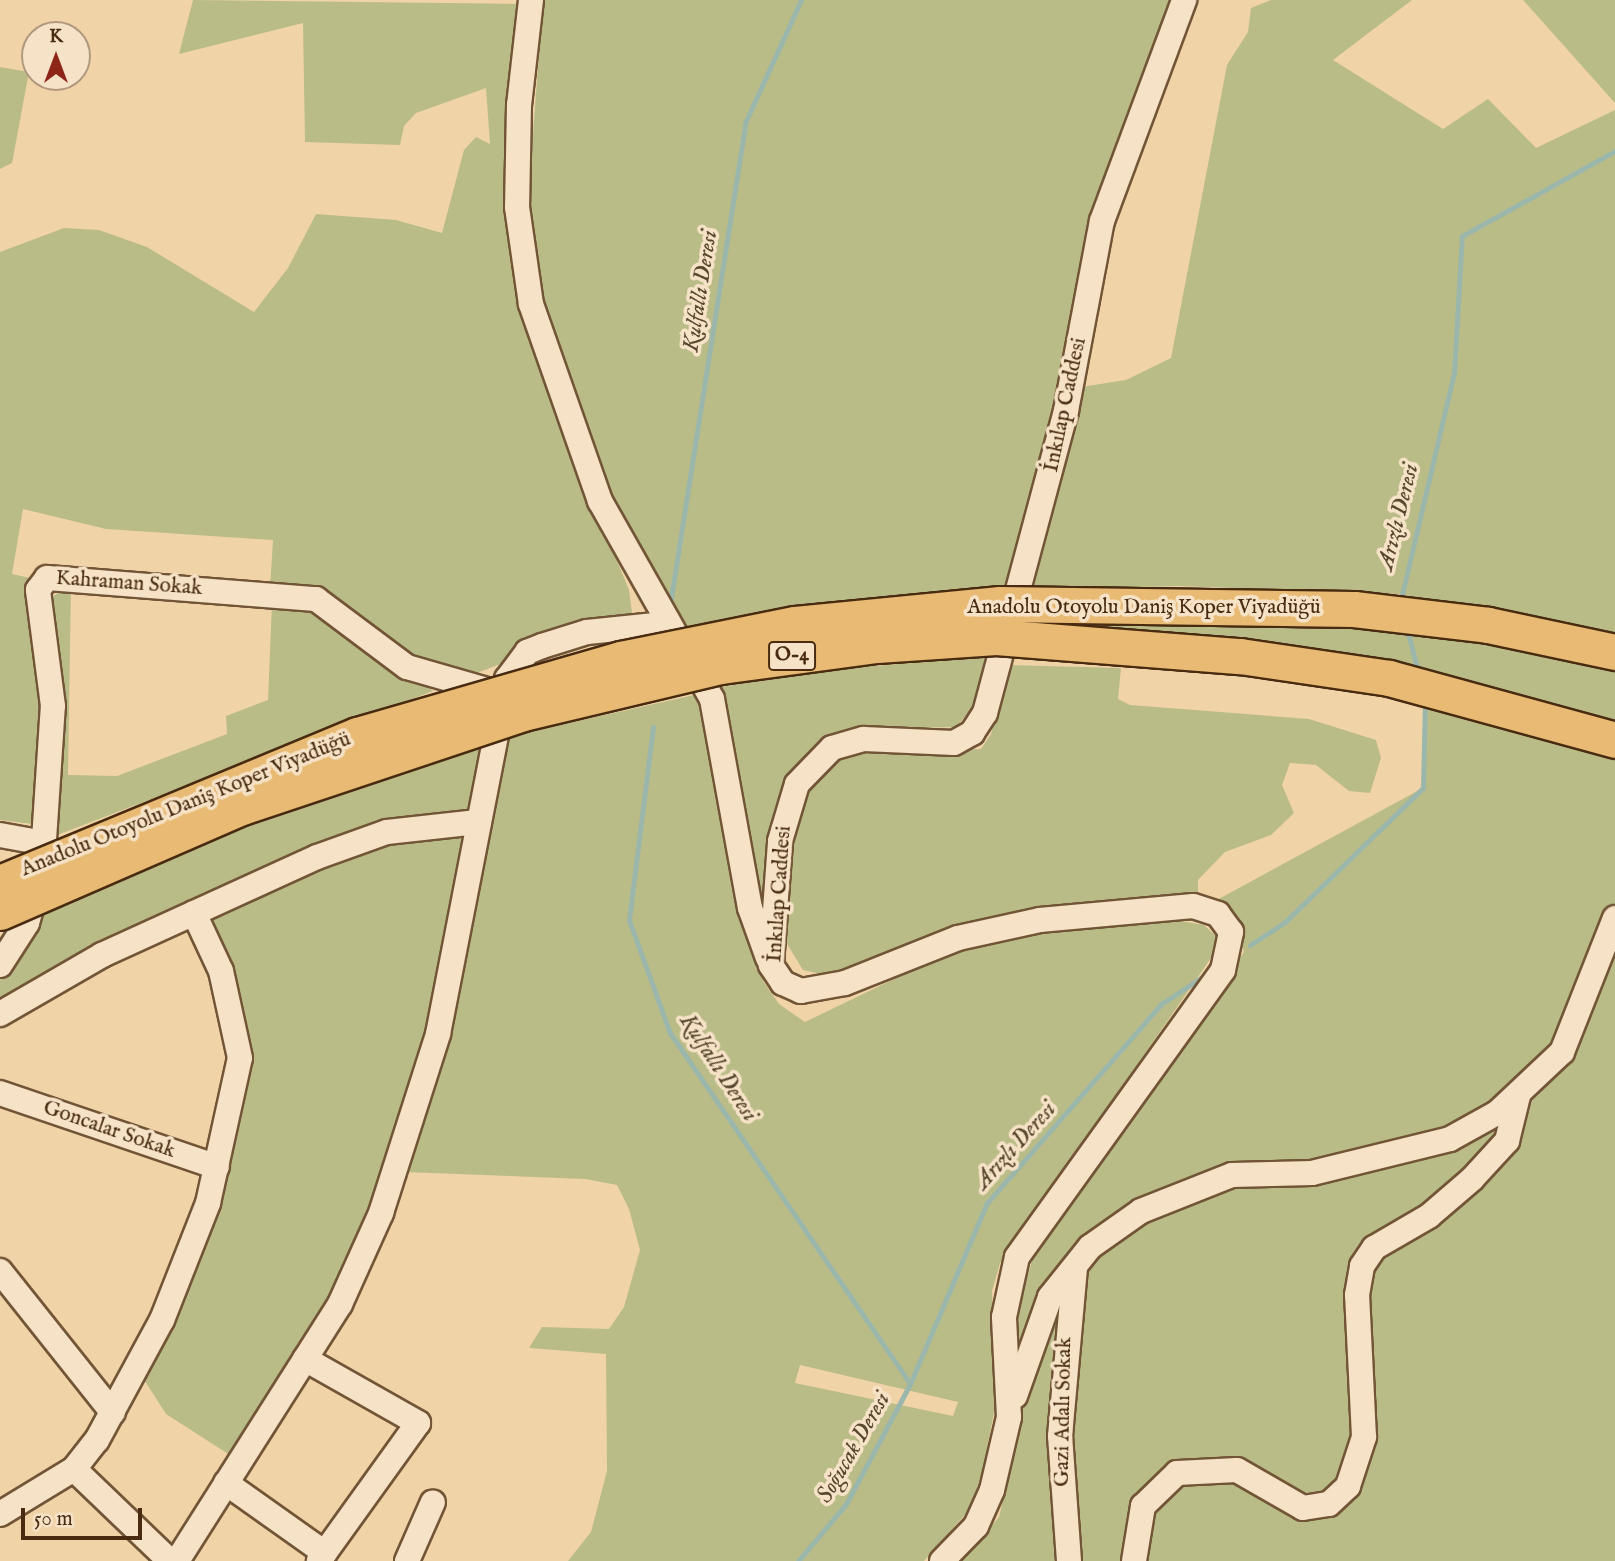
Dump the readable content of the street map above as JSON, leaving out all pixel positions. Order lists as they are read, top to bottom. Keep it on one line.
{"streets":{"highway":["Anadolu Otoyolu Daniş Koper Viyadüğü","O-4"],"street":["İnkılap Caddesi","Kahraman Sokak","Goncalar Sokak","Gazi Adalı Sokak"]},"water":["Kulfallı Deresi","Arızlı Deresi","Soğucak Deresi"],"scale_bar":"50 m","north":"top"}
